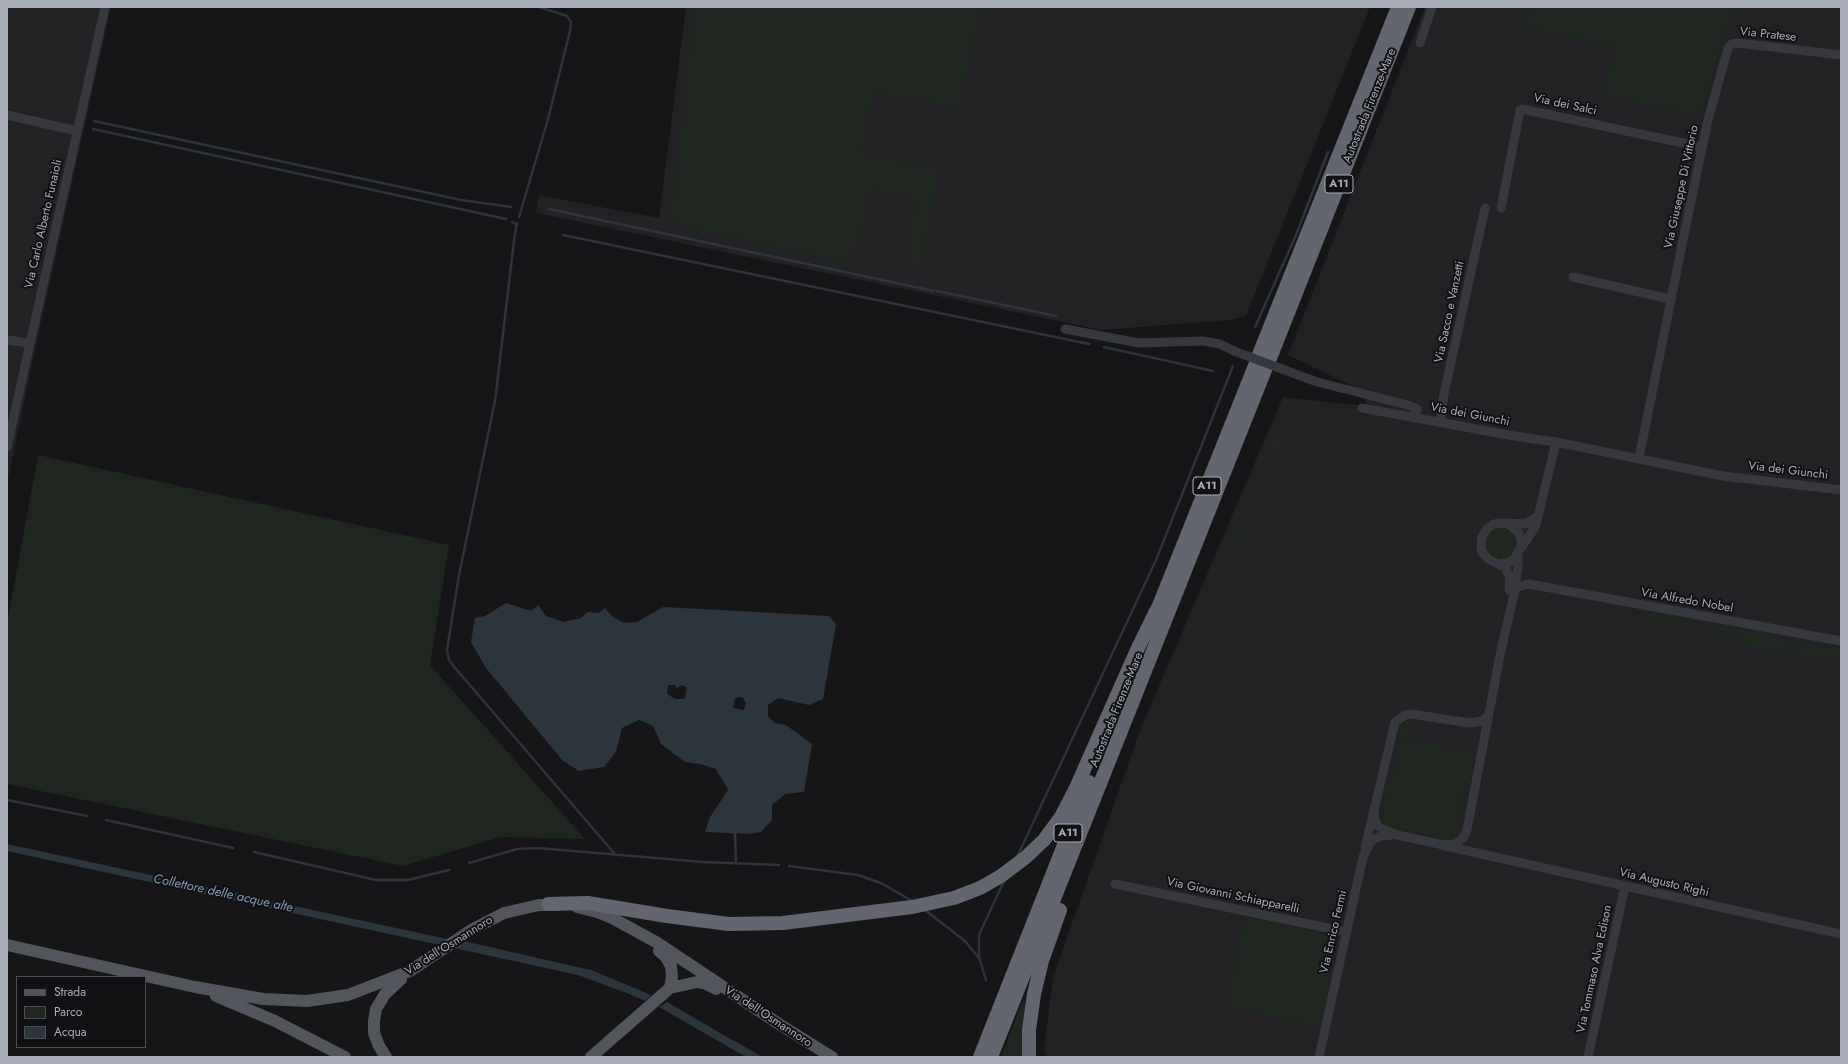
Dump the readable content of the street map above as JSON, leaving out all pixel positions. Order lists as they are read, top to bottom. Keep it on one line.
{"streets":{"highway":["Autostrada Firenze-Mare","A11"],"main road":["Via dell'Osmannoro"],"street":["Via Pratese","Via dei Salci","Via Giuseppe Di Vittorio","Via Carlo Alberto Funaioli","Via Sacco e Vanzetti","Via dei Giunchi","Via Alfredo Nobel","Via Augusto Righi","Via Giovanni Schiapparelli","Via Enrico Fermi","Via Tommaso Alva Edison"]},"crossings":[["Via Pratese","Via Giuseppe Di Vittorio"],["Via dei Salci","Via Giuseppe Di Vittorio"],["Via Giuseppe Di Vittorio","Via dei Giunchi"],["Via Sacco e Vanzetti","Via dei Giunchi"],["Via Augusto Righi","Via Enrico Fermi"],["Via Augusto Righi","Via Tommaso Alva Edison"],["Via Giovanni Schiapparelli","Via Enrico Fermi"]],"water":["Collettore delle acque alte"],"legend":["Strada","Parco","Acqua"]}
